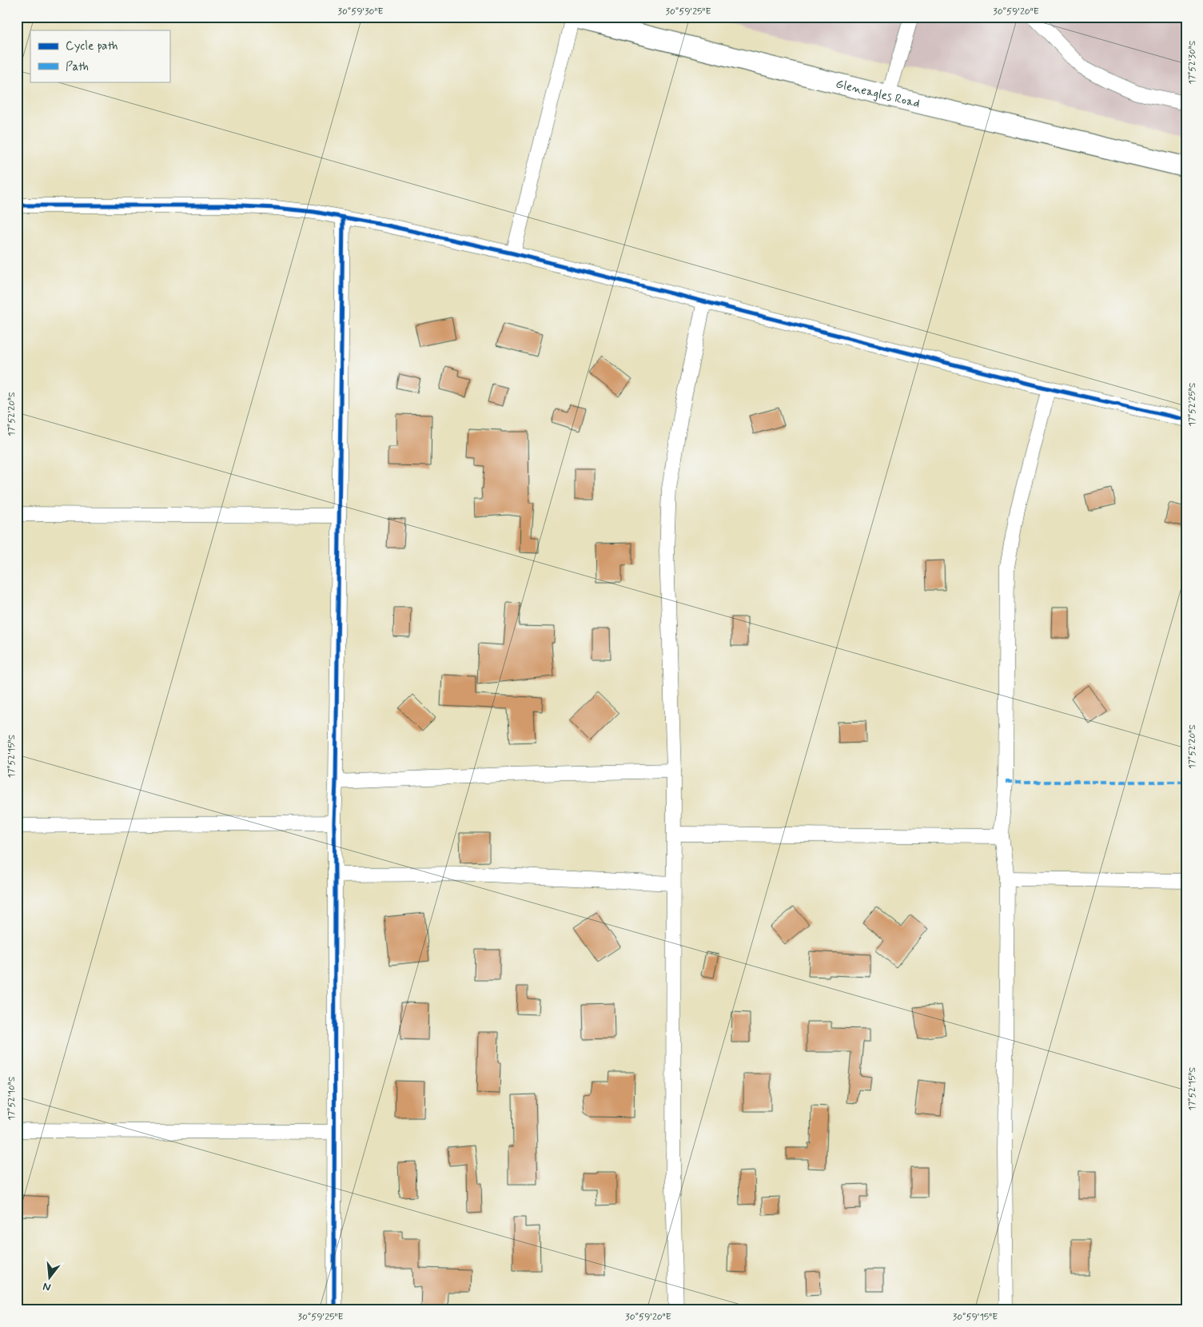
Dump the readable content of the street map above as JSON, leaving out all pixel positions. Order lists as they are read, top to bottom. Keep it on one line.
{"streets":{"street":["Gleneagles Road"]},"legend":["Cycle path","Path"],"north":"bottom","coordinates":["30°59'30\"E","30°59'25\"E","30°59'20\"E","17°52'30\"S","17°52'25\"S","17°52'20\"S","17°52'15\"S","17°52'10\"S","30°59'15\"E"]}
